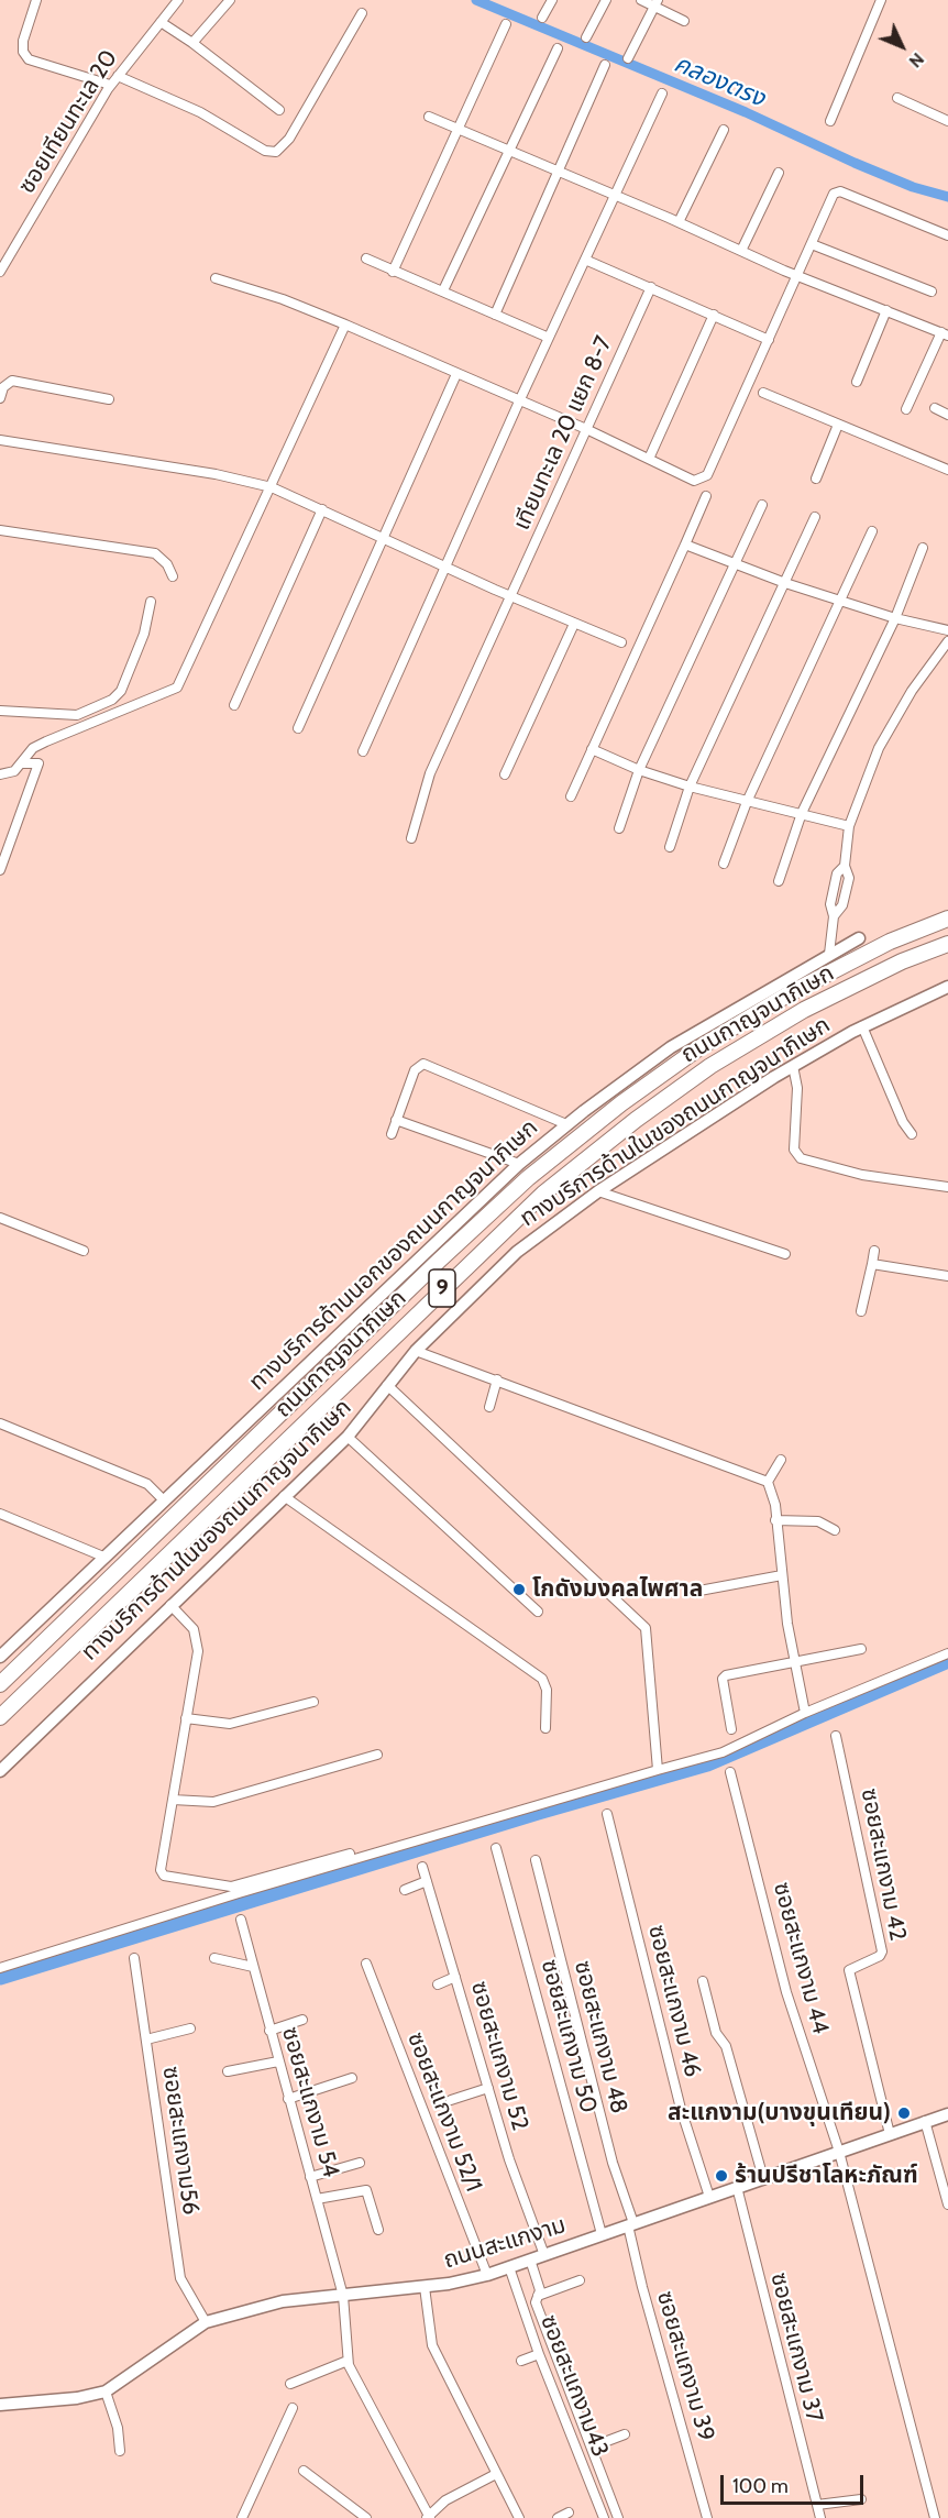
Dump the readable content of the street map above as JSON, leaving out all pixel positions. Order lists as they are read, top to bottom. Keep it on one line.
{"streets":{"highway":["ถนนกาญจนาภิเษก","9"],"main road":["ทางบริการด้านในของถนนกาญจนาภิเษก","ทางบริการด้านนอกของถนนกาญจนาภิเษก","ถนนสะแกงาม"],"street":["ซอยเทียนทะเล 20","เทียนทะเล 20 แยก 8-7","ซอยสะแกงาม 42","ซอยสะแกงาม 44","ซอยสะแกงาม 46","ซอยสะแกงาม 50","ซอยสะแกงาม 48","ซอยสะแกงาม 52","ซอยสะแกงาม 54","ซอยสะแกงาม 52/1","ซอยสะแกงาม56","ซอยสะแกงาม 37","ซอยสะแกงาม 39","ซอยสะแกงาม43"]},"crossings":[["ซอยสะแกงาม 42","ถนนสะแกงาม"],["ซอยสะแกงาม 44","ถนนสะแกงาม"],["ซอยสะแกงาม 46","ถนนสะแกงาม"],["ซอยสะแกงาม 50","ถนนสะแกงาม"],["ซอยสะแกงาม 48","ถนนสะแกงาม"],["ซอยสะแกงาม 48","ซอยสะแกงาม 39"],["ซอยสะแกงาม 52","ถนนสะแกงาม"],["ซอยสะแกงาม 54","ถนนสะแกงาม"],["ซอยสะแกงาม 52/1","ถนนสะแกงาม"],["ซอยสะแกงาม56","ถนนสะแกงาม"],["ถนนสะแกงาม","ซอยสะแกงาม 37"],["ถนนสะแกงาม","ซอยสะแกงาม 39"],["ถนนสะแกงาม","ซอยสะแกงาม43"]],"water":["คลองตรง"],"places":["โกดังมงคลไพศาล","สะแกงาม(บางขุนเทียน)","ร้านปรีชาโลหะภัณฑ์"],"scale_bar":"100 m","north":"bottom right"}
